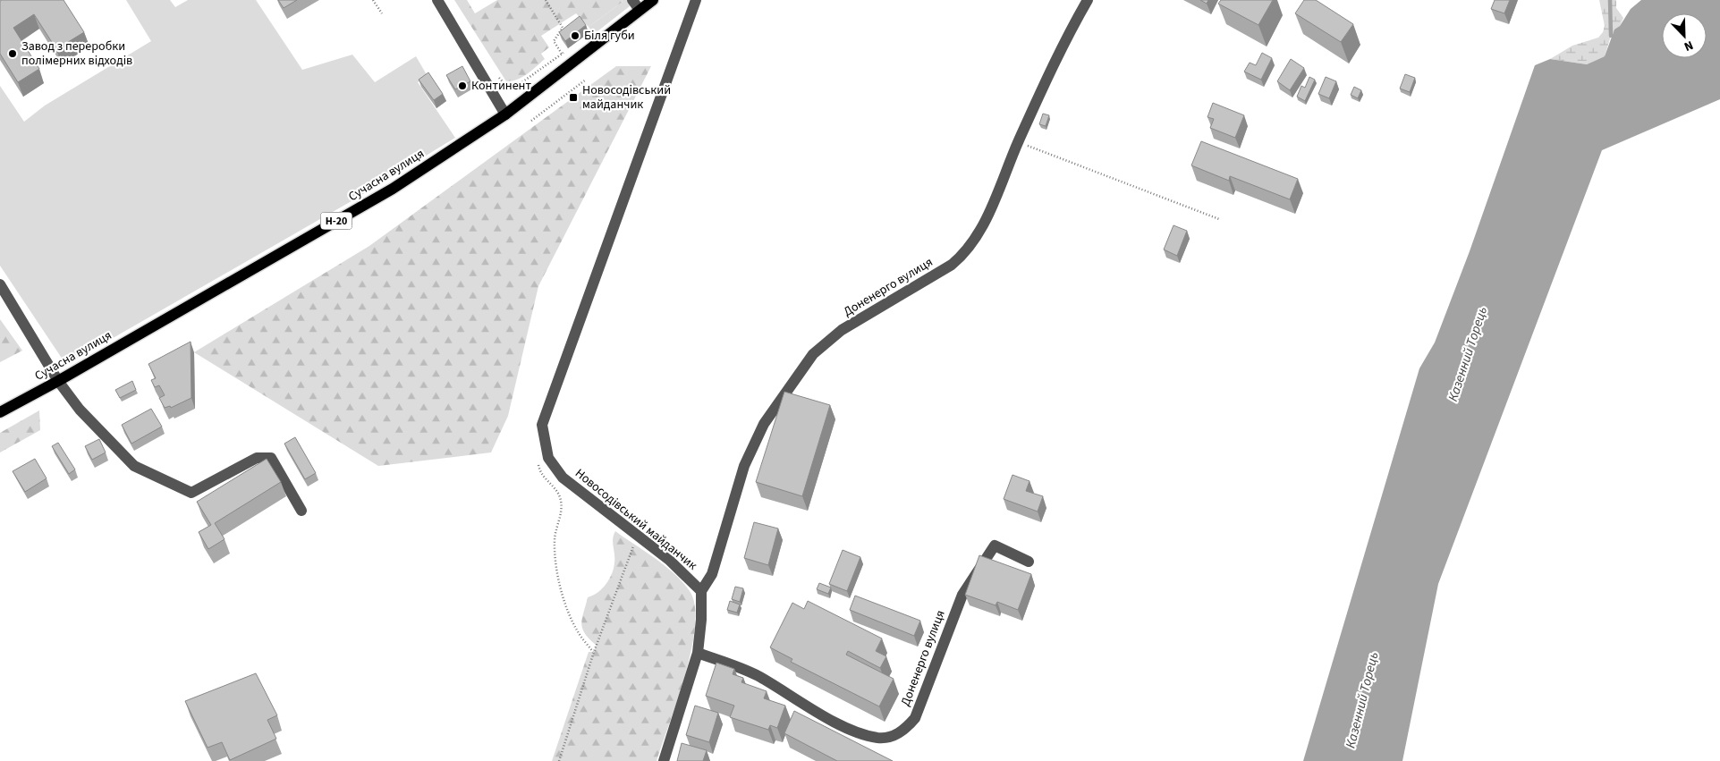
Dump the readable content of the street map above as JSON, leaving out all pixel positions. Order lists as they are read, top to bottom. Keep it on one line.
{"streets":{"main road":["Сучасна вулиця","Н-20"],"street":["Доненерго вулиця","Новосодівський майданчик"]},"crossings":[["Доненерго вулиця","Новосодівський майданчик"]],"water":["Казенний Торець"],"places":{"other":["Біля губи","Завод з переробки полімерних відходів","Континент"],"transit":["Новосодівський майданчик"]},"north":"bottom right"}
